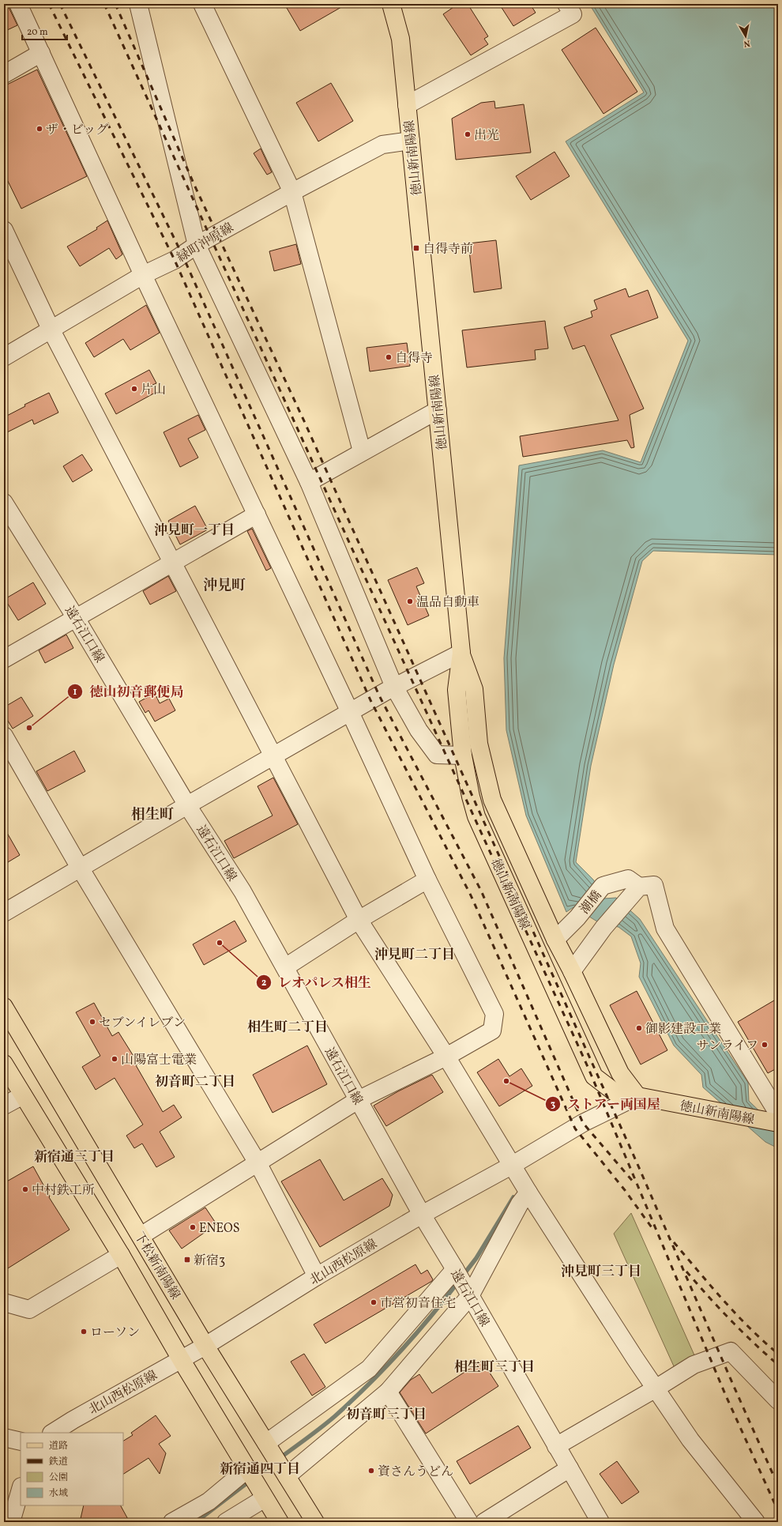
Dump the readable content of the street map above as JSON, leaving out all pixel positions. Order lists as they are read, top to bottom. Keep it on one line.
{"streets":{"main road":["徳山新南陽線","下松新南陽線"],"street":["緑町沖原線","遠石江口線","潮橋","北山西松原線"]},"crossings":[["徳山新南陽線","緑町沖原線"],["徳山新南陽線","潮橋"],["徳山新南陽線","北山西松原線"],["遠石江口線","北山西松原線"],["北山西松原線","下松新南陽線"]],"districts":["沖見町一丁目","沖見町","相生町","沖見町二丁目","相生町二丁目","初音町二丁目","新宿通三丁目","沖見町三丁目","相生町三丁目","初音町三丁目","新宿通四丁目"],"places":{"other":["ザ・ビッグ","出光","自得寺","片山","温品自動車","徳山初音郵便局","レオパレス相生","セブンイレブン","御影建設工業","サンライフ","山陽富士電業","ストアー両国屋","中村鉄工所","ENEOS","市営初音住宅","ローソン","資さんうどん"],"transit":["自得寺前","新宿3"]},"legend":["道路","鉄道","公園","水域"],"scale_bar":"20 m","north":"bottom"}
